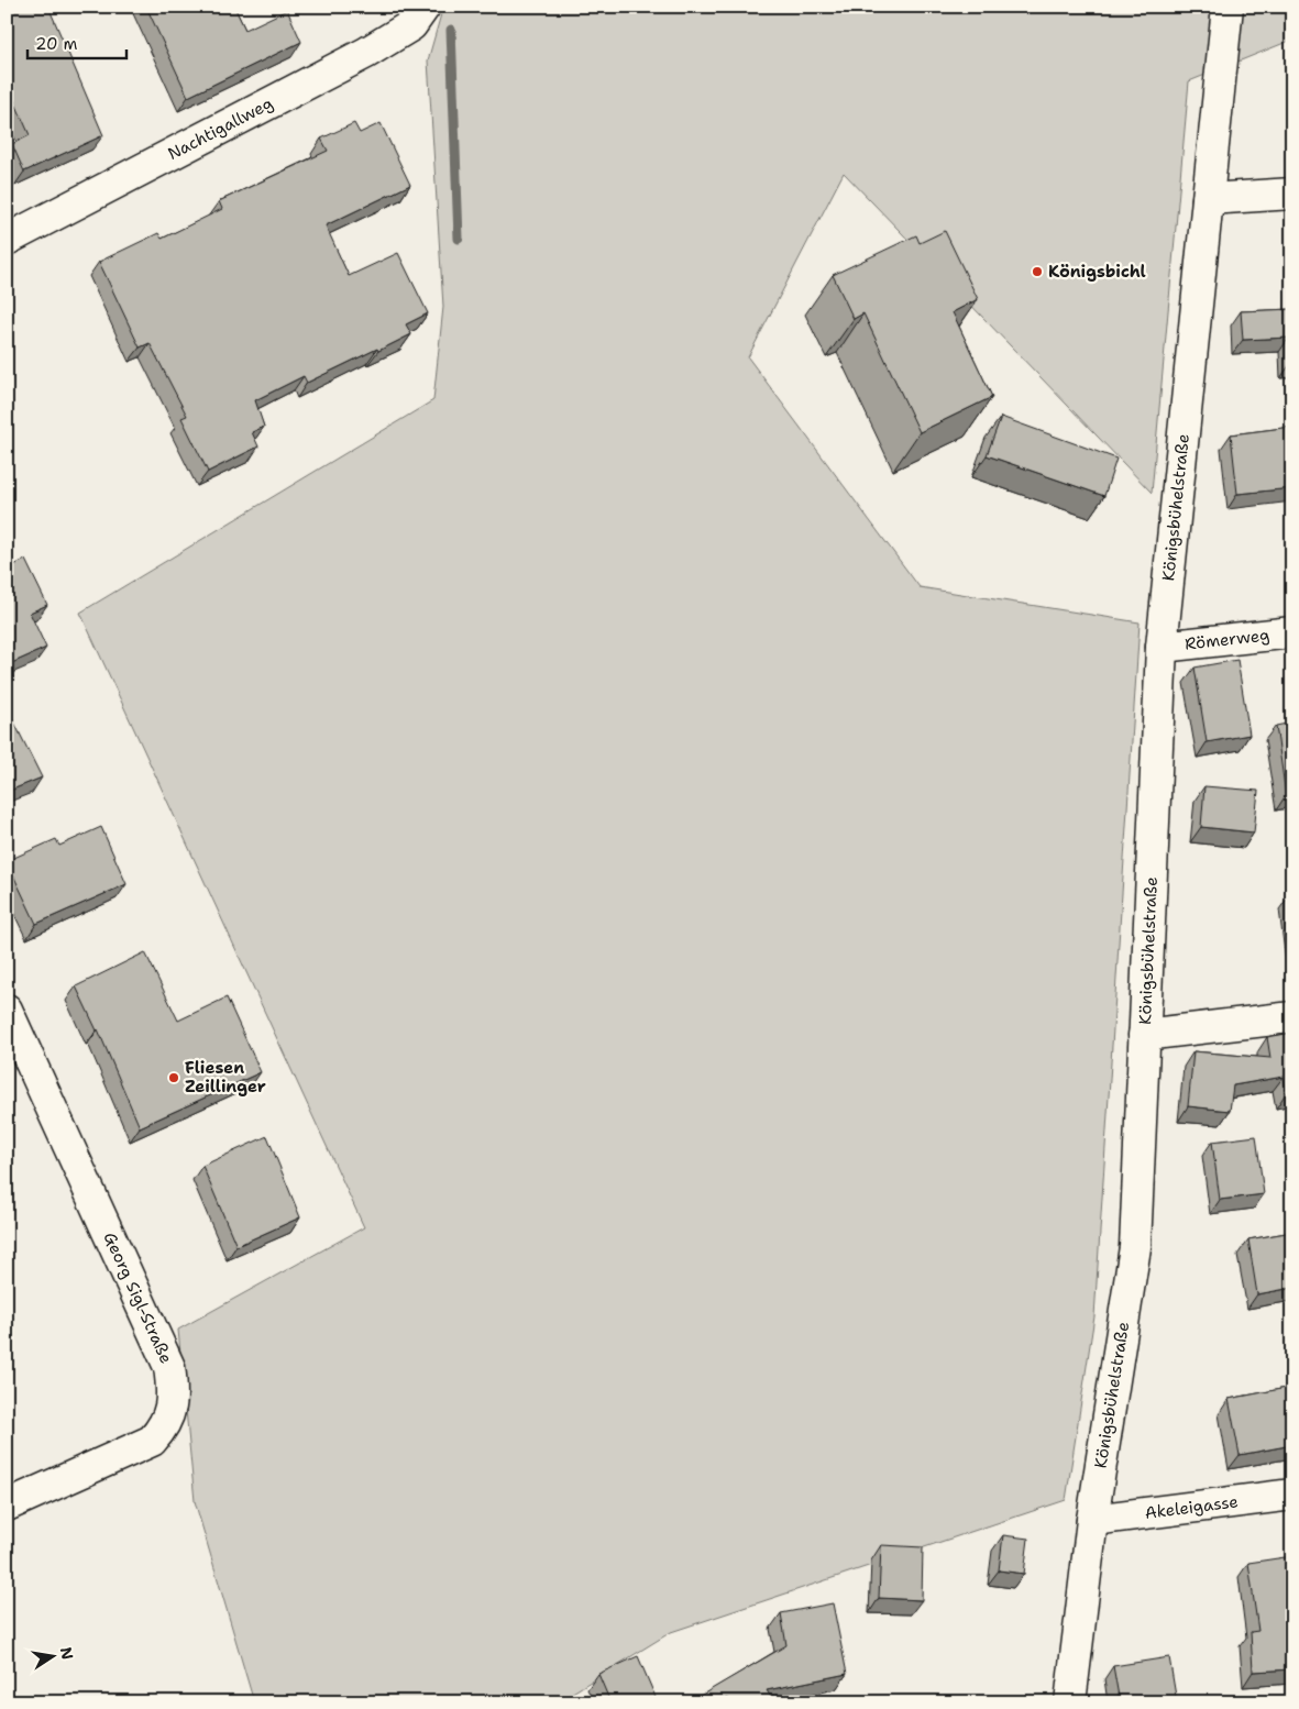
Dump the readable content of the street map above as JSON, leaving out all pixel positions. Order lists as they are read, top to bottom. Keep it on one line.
{"streets":{"street":["Nachtigallweg","Königsbühelstraße","Römerweg","Georg Sigl-Straße","Akeleigasse"]},"crossings":[["Königsbühelstraße","Römerweg"],["Königsbühelstraße","Akeleigasse"]],"places":["Königsbichl","Fliesen Zeillinger"],"scale_bar":"20 m","north":"right"}
